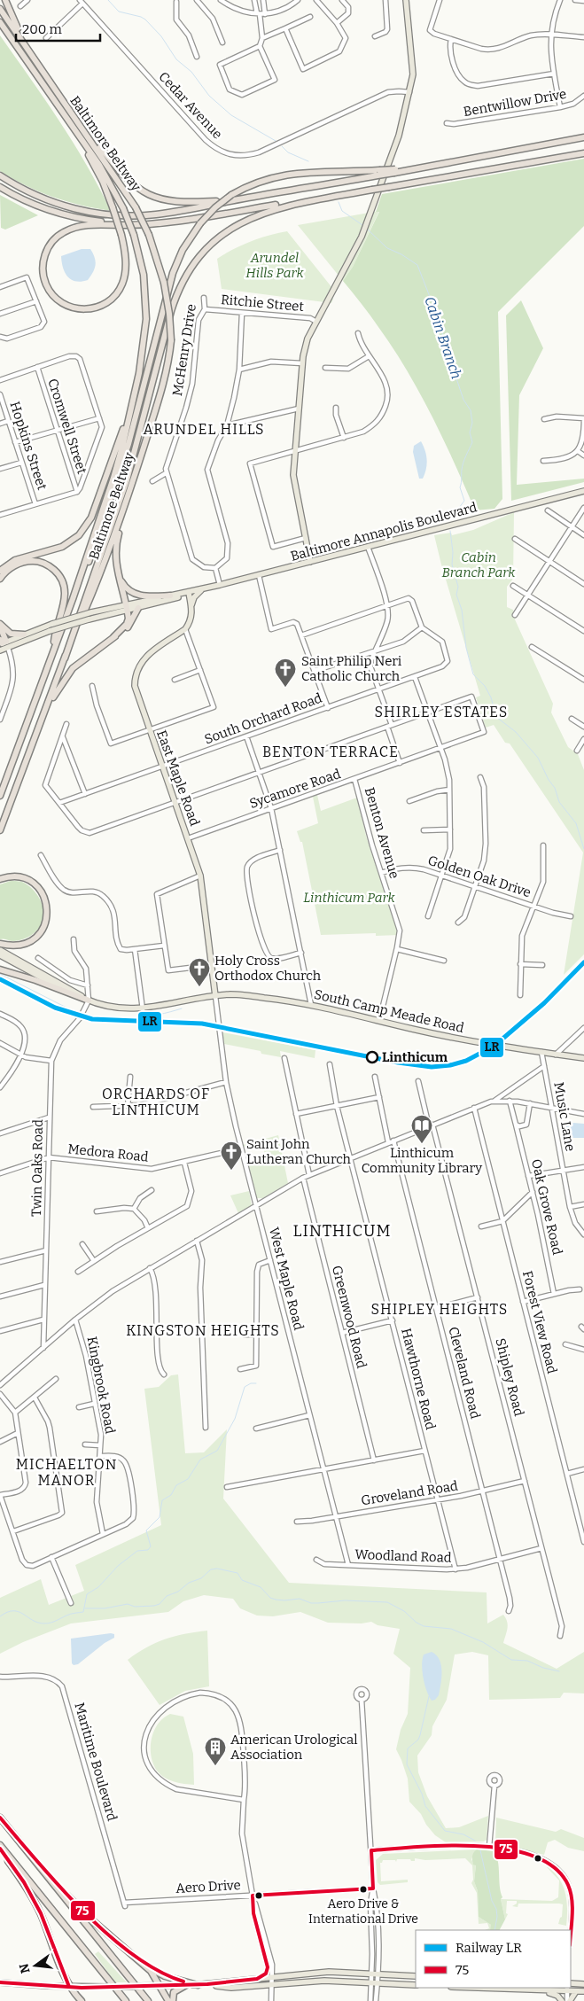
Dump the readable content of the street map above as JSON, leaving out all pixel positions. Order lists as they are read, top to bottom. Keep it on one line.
{"streets":{"highway":["Baltimore Beltway"],"main road":["Baltimore Annapolis Boulevard","East Maple Road","South Camp Meade Road"],"street":["Bentwillow Drive","Cedar Avenue","Ritchie Street","McHenry Drive","Cromwell Street","Hopkins Street","South Orchard Road","Sycamore Road","Benton Avenue","Golden Oak Drive","Music Lane","Medora Road","Twin Oaks Road","Oak Grove Road","West Maple Road","Greenwood Road","Forest View Road","Cleveland Road","Shipley Road","Hawthorne Road","Kingbrook Road","Groveland Road","Woodland Road","Maritime Boulevard","Aero Drive"]},"crossings":[["Ritchie Street","McHenry Drive"],["South Orchard Road","East Maple Road"],["East Maple Road","Sycamore Road"],["East Maple Road","South Camp Meade Road"],["East Maple Road","West Maple Road"],["Sycamore Road","Benton Avenue"],["Benton Avenue","Golden Oak Drive"],["Benton Avenue","South Camp Meade Road"],["South Camp Meade Road","Music Lane"],["South Camp Meade Road","Twin Oaks Road"],["South Camp Meade Road","West Maple Road"],["Medora Road","Twin Oaks Road"],["Medora Road","West Maple Road"],["West Maple Road","Groveland Road"],["West Maple Road","Woodland Road"],["Cleveland Road","Groveland Road"],["Cleveland Road","Woodland Road"],["Shipley Road","Groveland Road"],["Shipley Road","Woodland Road"],["Hawthorne Road","Groveland Road"],["Hawthorne Road","Woodland Road"],["Maritime Boulevard","Aero Drive"]],"districts":["ARUNDEL HILLS","SHIRLEY ESTATES","BENTON TERRACE","ORCHARDS OF LINTHICUM","LINTHICUM","SHIPLEY HEIGHTS","KINGSTON HEIGHTS","MICHAELTON MANOR"],"water":["Cabin Branch"],"parks":["Arundel Hills Park","Cabin Branch Park","Linthicum Park"],"places":{"church":["Saint Philip Neri Catholic Church","Holy Cross Orthodox Church","Saint John Lutheran Church"],"other":["Linthicum","Aero Drive & International Drive"],"library":["Linthicum Community Library"],"building":["American Urological Association"]},"lines":["rail line LR","transit line 75"],"legend":["Railway LR","75"],"scale_bar":"200 m","north":"left"}
